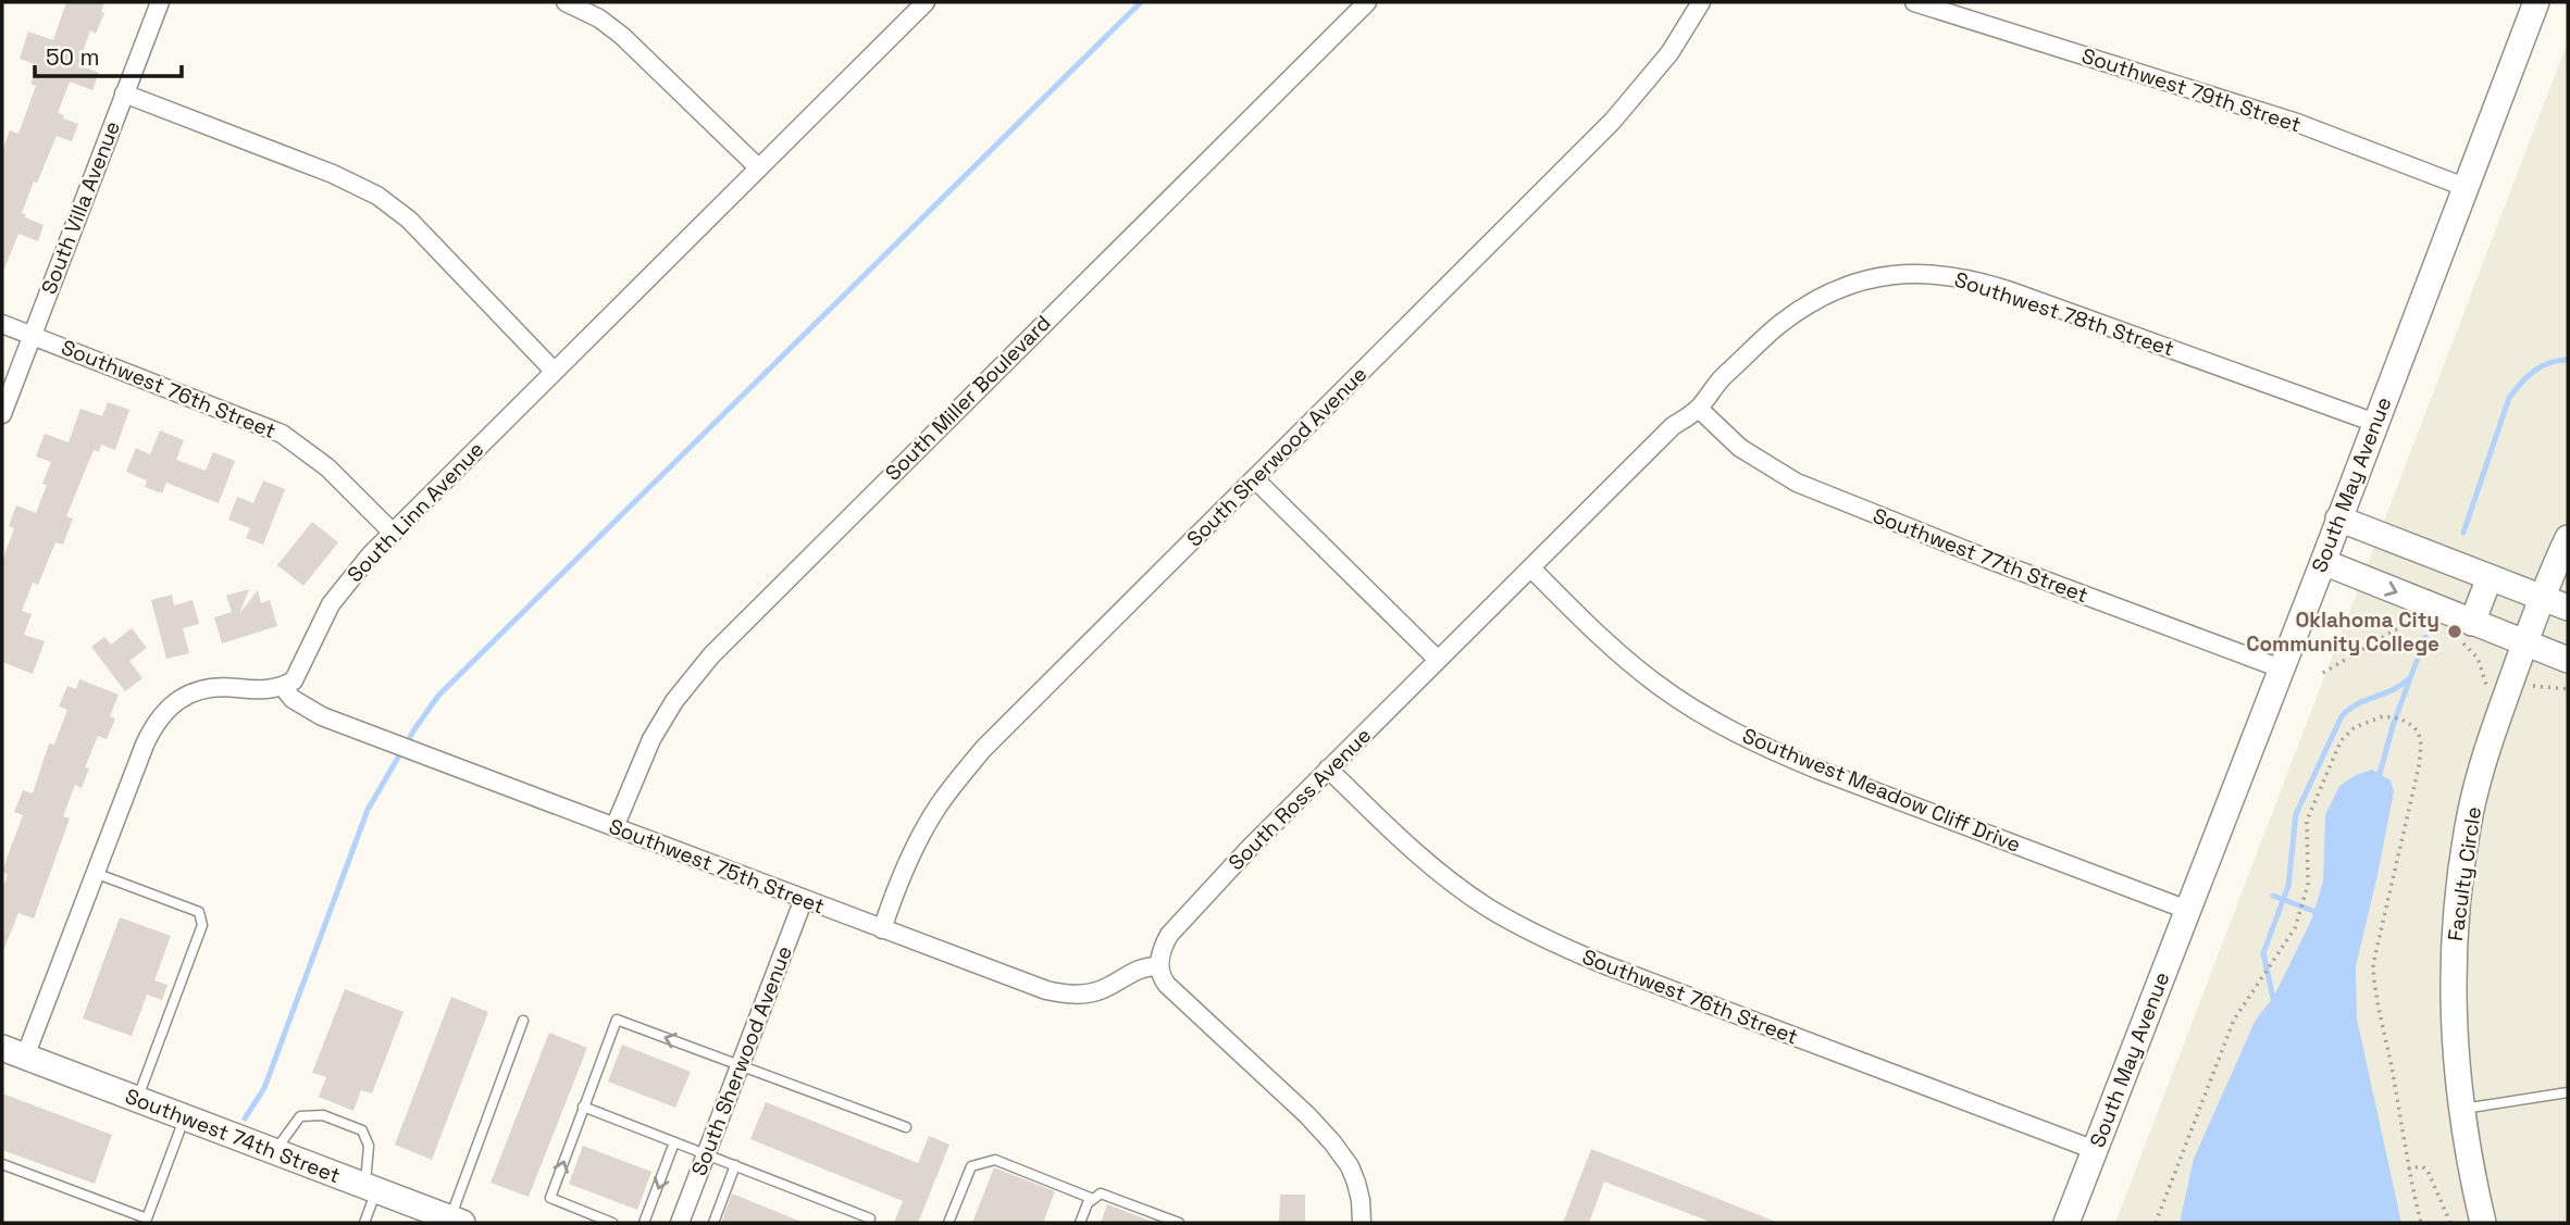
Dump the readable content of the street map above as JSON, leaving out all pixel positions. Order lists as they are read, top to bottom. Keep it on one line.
{"streets":{"main road":["South May Avenue","Faculty Circle","Southwest 74th Street"],"street":["Southwest 79th Street","South Villa Avenue","Southwest 78th Street","Southwest 76th Street","South Miller Boulevard","South Sherwood Avenue","South Linn Avenue","Southwest 77th Street","Southwest Meadow Cliff Drive","South Ross Avenue","Southwest 75th Street"]},"crossings":[["Southwest 79th Street","South May Avenue"],["South Villa Avenue","Southwest 76th Street"],["Southwest 78th Street","South May Avenue"],["Southwest 78th Street","Southwest 77th Street"],["Southwest 78th Street","South Ross Avenue"],["Southwest 76th Street","South May Avenue"],["Southwest 76th Street","South Linn Avenue"],["Southwest 76th Street","South Ross Avenue"],["South Miller Boulevard","Southwest 75th Street"],["South Sherwood Avenue","Southwest 75th Street"],["South May Avenue","Southwest 77th Street"],["South May Avenue","Southwest Meadow Cliff Drive"],["South Linn Avenue","Southwest 75th Street"],["Southwest 77th Street","South Ross Avenue"],["Southwest Meadow Cliff Drive","South Ross Avenue"],["South Ross Avenue","Southwest 75th Street"]],"places":["Oklahoma City Community College"],"scale_bar":"50 m"}
